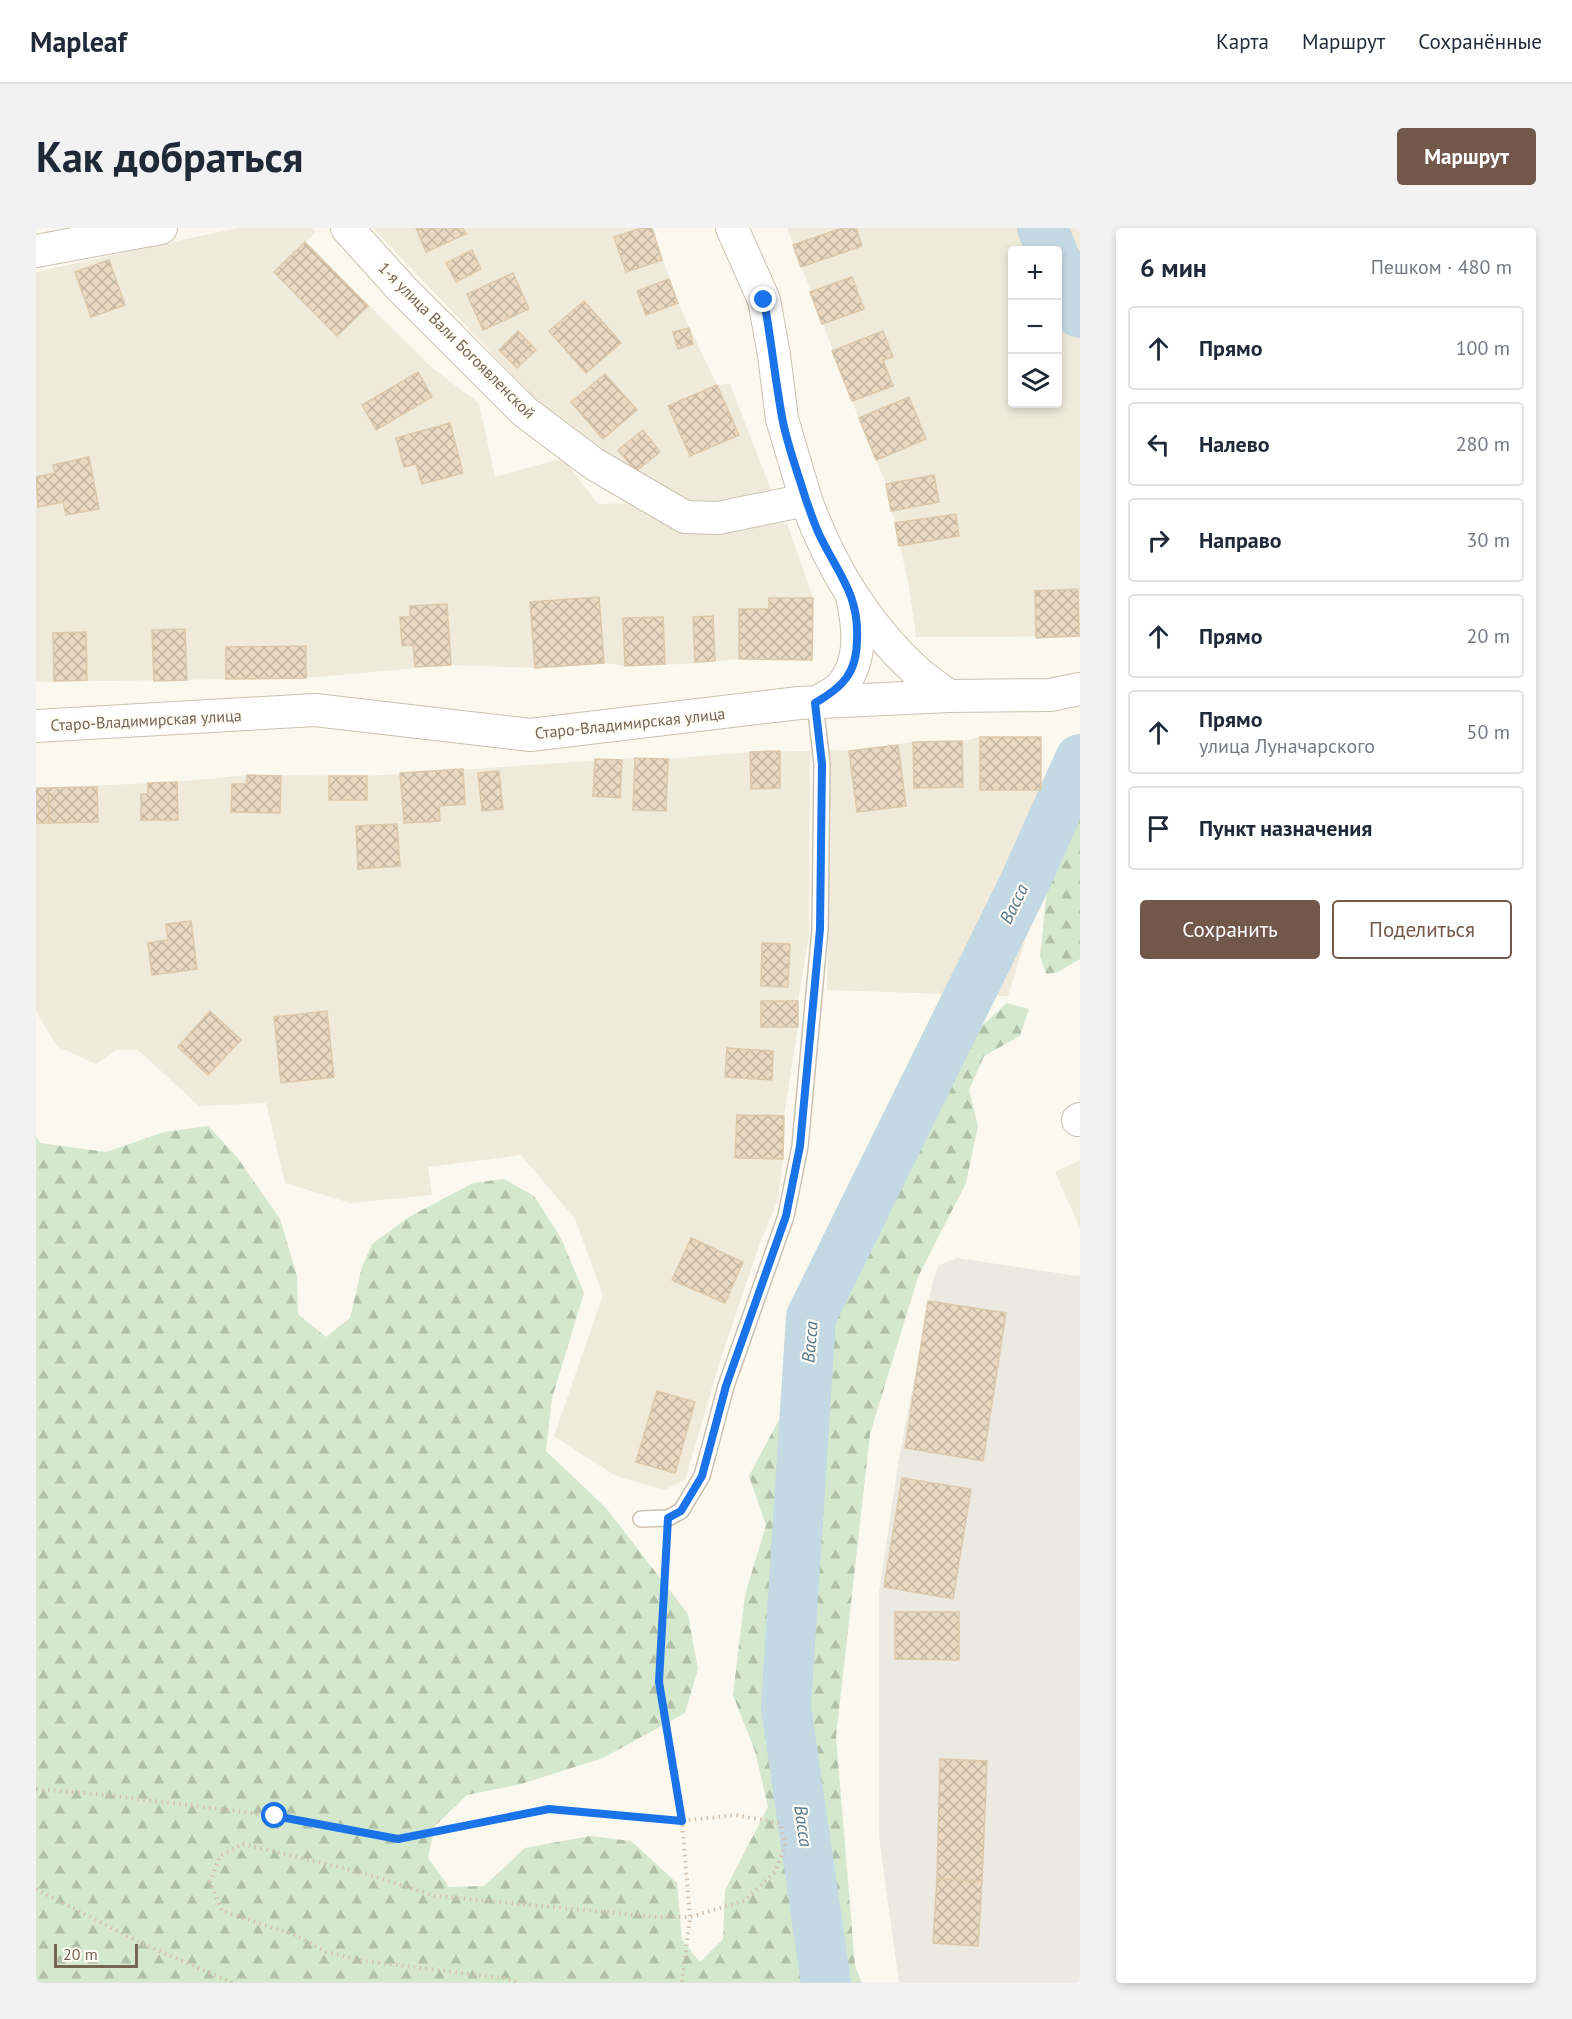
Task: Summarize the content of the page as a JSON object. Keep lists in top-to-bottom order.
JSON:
{
  "streets": {
    "street": ["1-я улица Вали Богоявленской", "Старо-Владимирская улица"]
  },
  "water": ["Васса"],
  "scale_bar": "20 m",
  "page": {
    "header": "Mapleaf",
    "nav": ["Карта", "Маршрут", "Сохранённые"],
    "buttons": [
      "Маршрут",
      ["Сохранить", "Поделиться"]
    ],
    "title": "Как добраться",
    "heading": ["6 мин", "Пешком · 480 m"],
    "map_buttons": ["+", "−"],
    "list": [
      ["Прямо", "100 m"],
      ["Налево", "280 m"],
      ["Направо", "30 m"],
      ["Прямо", "20 m"],
      ["Прямо", "улица Луначарского", "50 m"],
      "Пункт назначения"
    ],
    "scale": "20 m"
  }
}
